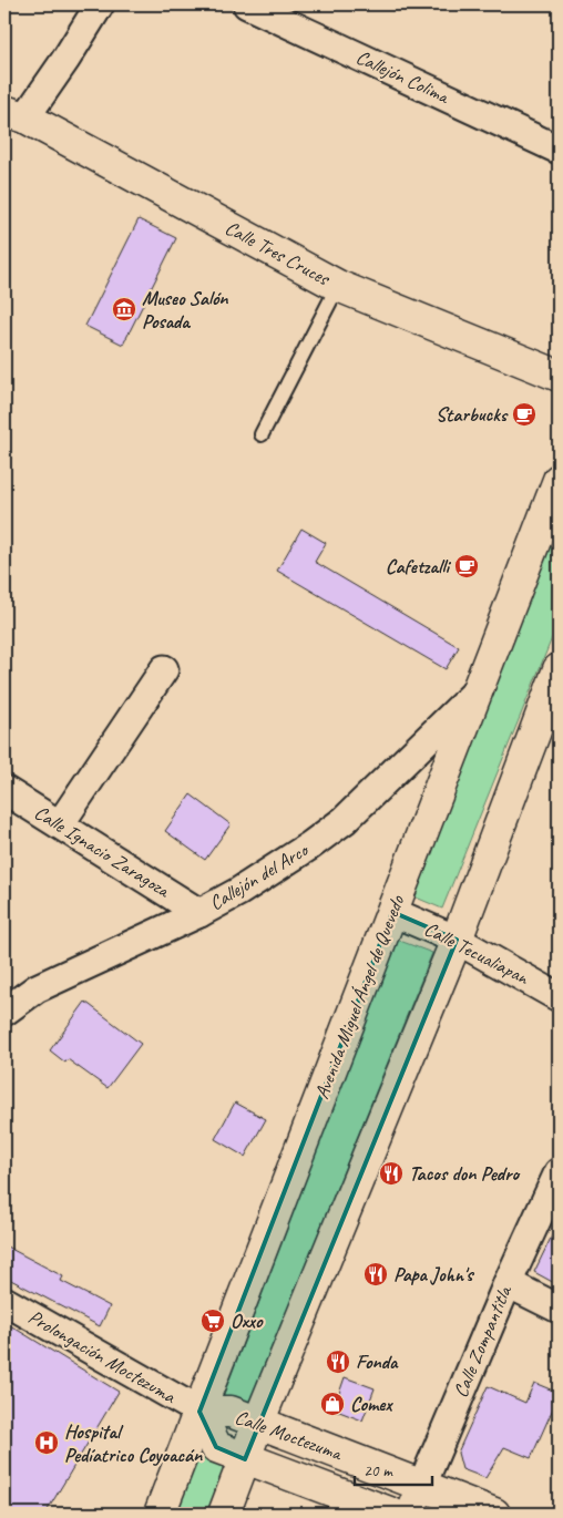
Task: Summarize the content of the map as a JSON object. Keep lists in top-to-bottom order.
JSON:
{
  "streets": {
    "main road": ["Calle Tres Cruces", "Avenida Miguel Ángel de Quevedo", "Calle Moctezuma"],
    "street": [
      "Callejón Colima",
      "Calle Ignacio Zaragoza",
      "Callejón del Arco",
      "Calle Tecualiapan",
      "Calle Zompantitla",
      "Prolongación Moctezuma"
    ]
  },
  "crossings": [
    ["Calle Ignacio Zaragoza", "Callejón del Arco"],
    ["Callejón del Arco", "Avenida Miguel Ángel de Quevedo"],
    ["Calle Tecualiapan", "Avenida Miguel Ángel de Quevedo"],
    ["Avenida Miguel Ángel de Quevedo", "Prolongación Moctezuma"],
    ["Avenida Miguel Ángel de Quevedo", "Calle Moctezuma"],
    ["Calle Zompantitla", "Calle Moctezuma"],
    ["Prolongación Moctezuma", "Calle Moctezuma"]
  ],
  "places": {
    "museum": ["Museo Salón Posada"],
    "cafe": ["Starbucks", "Cafetzalli"],
    "restaurant": ["Tacos don Pedro", "Papa John's", "Fonda"],
    "supermarket": ["Oxxo"],
    "shop": ["Comex"],
    "hospital": ["Hospital Pedíatrico Coyoacán"]
  },
  "scale_bar": "20 m"
}
